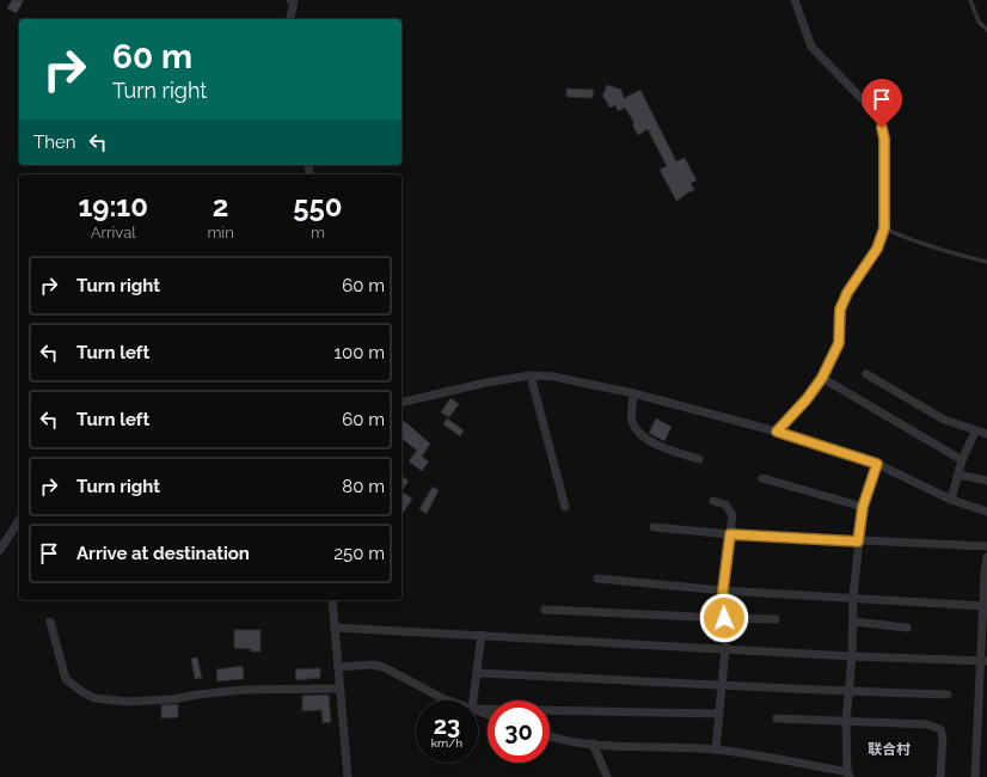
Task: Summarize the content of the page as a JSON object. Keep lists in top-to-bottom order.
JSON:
{
  "districts": ["联合村"],
  "page": {
    "turn": ["60 m", "Turn right"],
    "then": "Then",
    "eta": [
      "19:10",
      "Arrival",
      "2",
      "min",
      "550",
      "m"
    ],
    "list": [
      {
        "name": "Turn right",
        "value": "60 m"
      },
      {
        "name": "Turn left",
        "value": "100 m"
      },
      {
        "name": "Turn left",
        "value": "60 m"
      },
      {
        "name": "Turn right",
        "value": "80 m"
      },
      {
        "name": "Arrive at destination",
        "value": "250 m"
      }
    ],
    "speed": "23 km/h",
    "limit": "30"
  }
}
